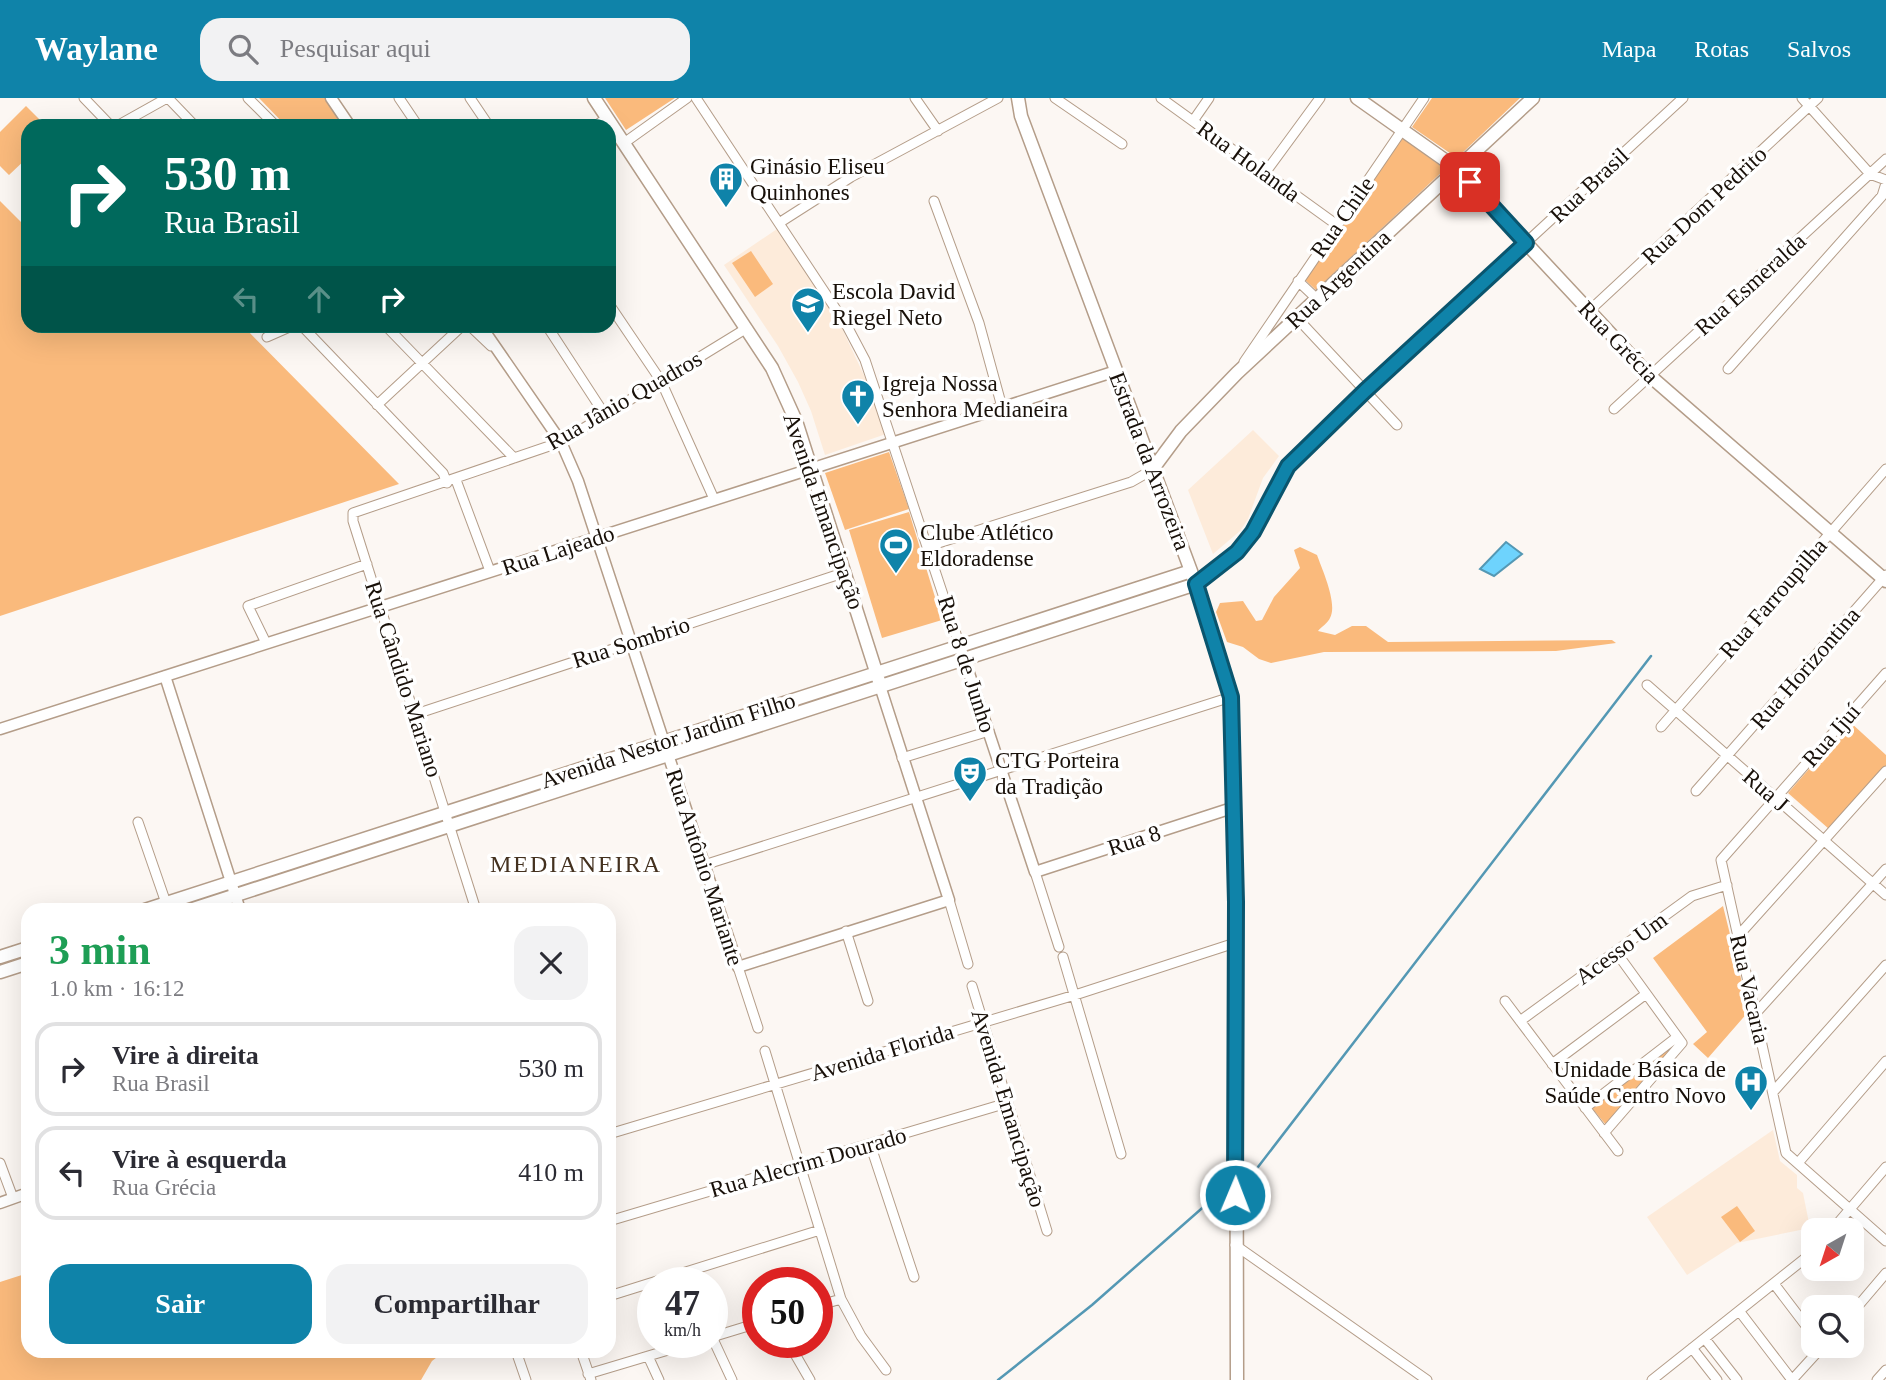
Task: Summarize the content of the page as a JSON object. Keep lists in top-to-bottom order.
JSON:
{
  "streets": {
    "main road": [
      "Rua Argentina",
      "Rua Grécia",
      "Estrada da Arrozeira",
      "Avenida Emancipação",
      "Avenida Nestor Jardim Filho"
    ],
    "street": [
      "Rua Holanda",
      "Rua Brasil",
      "Rua Dom Pedrito",
      "Rua Chile",
      "Rua Esmeralda",
      "Rua Jânio Quadros",
      "Rua Lajeado",
      "Rua Farroupilha",
      "Rua Sombrio",
      "Rua 8 de Junho",
      "Rua Horizontina",
      "Rua Cândido Mariano",
      "Rua Ijuí",
      "Rua J",
      "Rua 8",
      "Rua Antônio Mariante",
      "Acesso Um",
      "Rua Vacaria",
      "Avenida Florida",
      "Rua Alecrim Dourado"
    ]
  },
  "crossings": [
    ["Rua Holanda", "Rua Chile"],
    ["Rua Brasil", "Rua Grécia"],
    ["Rua Brasil", "Estrada da Arrozeira"],
    ["Rua Brasil", "Avenida Nestor Jardim Filho"],
    ["Rua Dom Pedrito", "Rua Grécia"],
    ["Rua Chile", "Rua Argentina"],
    ["Rua Chile", "Rua Grécia"],
    ["Rua Argentina", "Rua Grécia"],
    ["Rua Argentina", "Estrada da Arrozeira"],
    ["Rua Esmeralda", "Rua Grécia"],
    ["Rua Grécia", "Rua Farroupilha"],
    ["Rua Grécia", "Rua Horizontina"],
    ["Rua Jânio Quadros", "Avenida Emancipação"],
    ["Rua Jânio Quadros", "Rua Cândido Mariano"],
    ["Rua Jânio Quadros", "Rua Antônio Mariante"],
    ["Estrada da Arrozeira", "Rua Lajeado"],
    ["Estrada da Arrozeira", "Avenida Nestor Jardim Filho"],
    ["Estrada da Arrozeira", "Rua 8"],
    ["Estrada da Arrozeira", "Avenida Florida"],
    ["Avenida Emancipação", "Rua Lajeado"],
    ["Avenida Emancipação", "Rua Sombrio"],
    ["Avenida Emancipação", "Avenida Nestor Jardim Filho"],
    ["Avenida Emancipação", "Avenida Florida"],
    ["Avenida Emancipação", "Rua Alecrim Dourado"],
    ["Rua Lajeado", "Rua 8 de Junho"],
    ["Rua Lajeado", "Rua Cândido Mariano"],
    ["Rua Lajeado", "Rua Antônio Mariante"],
    ["Rua Farroupilha", "Rua J"],
    ["Rua Sombrio", "Rua Cândido Mariano"],
    ["Rua Sombrio", "Rua Antônio Mariante"],
    ["Rua 8 de Junho", "Avenida Nestor Jardim Filho"],
    ["Rua 8 de Junho", "Rua 8"],
    ["Rua Horizontina", "Rua J"],
    ["Rua Cândido Mariano", "Avenida Nestor Jardim Filho"],
    ["Rua Ijuí", "Rua J"],
    ["Rua Ijuí", "Rua Vacaria"],
    ["Avenida Nestor Jardim Filho", "Rua Antônio Mariante"],
    ["Acesso Um", "Rua Vacaria"]
  ],
  "districts": ["MEDIANEIRA"],
  "places": {
    "building": ["Ginásio Eliseu Quinhones"],
    "school or university": ["Escola David Riegel Neto"],
    "church": ["Igreja Nossa Senhora Medianeira"],
    "sports": ["Clube Atlético Eldoradense"],
    "theatre": ["CTG Porteira da Tradição"],
    "hospital": ["Unidade Básica de Saúde Centro Novo"]
  },
  "north": "bottom left",
  "page": {
    "header": "Waylane",
    "search": "Pesquisar aqui",
    "nav": ["Mapa", "Rotas", "Salvos"],
    "turn": ["530 m", "Rua Brasil"],
    "heading": ["3 min", "1.0 km · 16:12"],
    "list": [
      {
        "name": "Vire à direita",
        "note": "Rua Brasil",
        "value": "530 m"
      },
      {
        "name": "Vire à esquerda",
        "note": "Rua Grécia",
        "value": "410 m"
      }
    ],
    "buttons": ["Sair", "Compartilhar"],
    "speed": "47 km/h",
    "limit": "50"
  }
}
